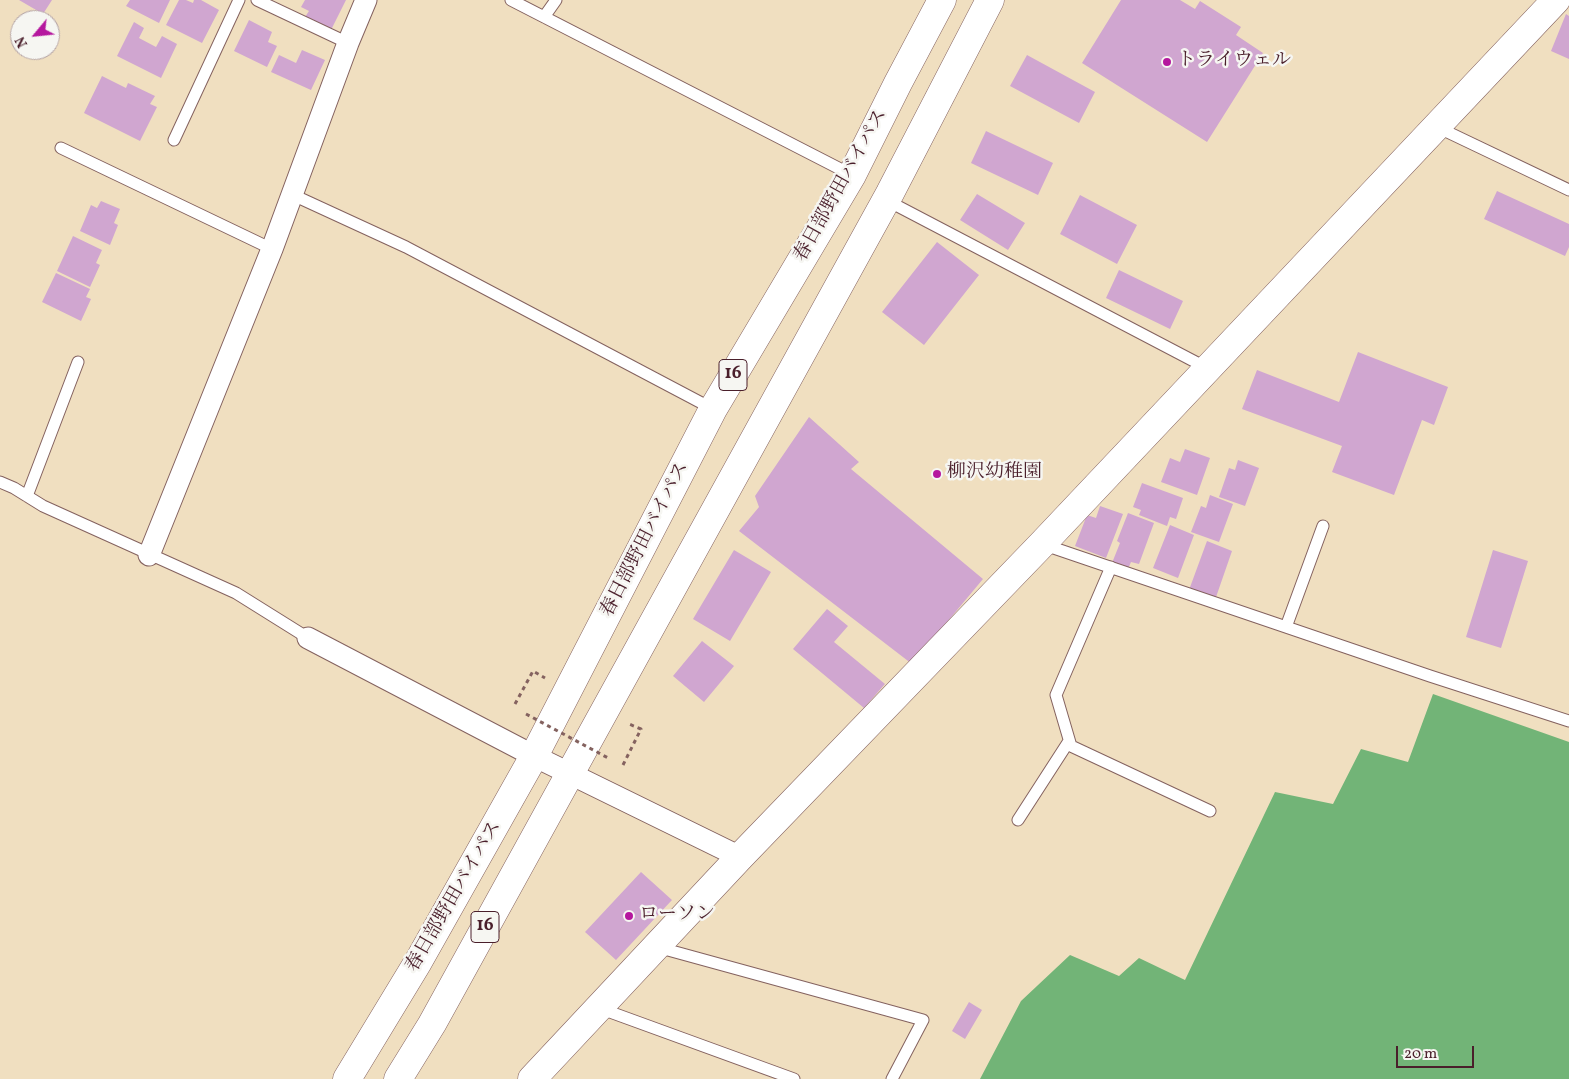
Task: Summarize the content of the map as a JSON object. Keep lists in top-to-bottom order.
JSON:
{
  "streets": {
    "main road": ["春日部野田バイパス", "16"]
  },
  "crossings": [
    ["春日部野田バイパス", "16"]
  ],
  "places": ["トライウェル", "柳沢幼稚園", "ローソン"],
  "scale_bar": "20 m",
  "north": "bottom left"
}
